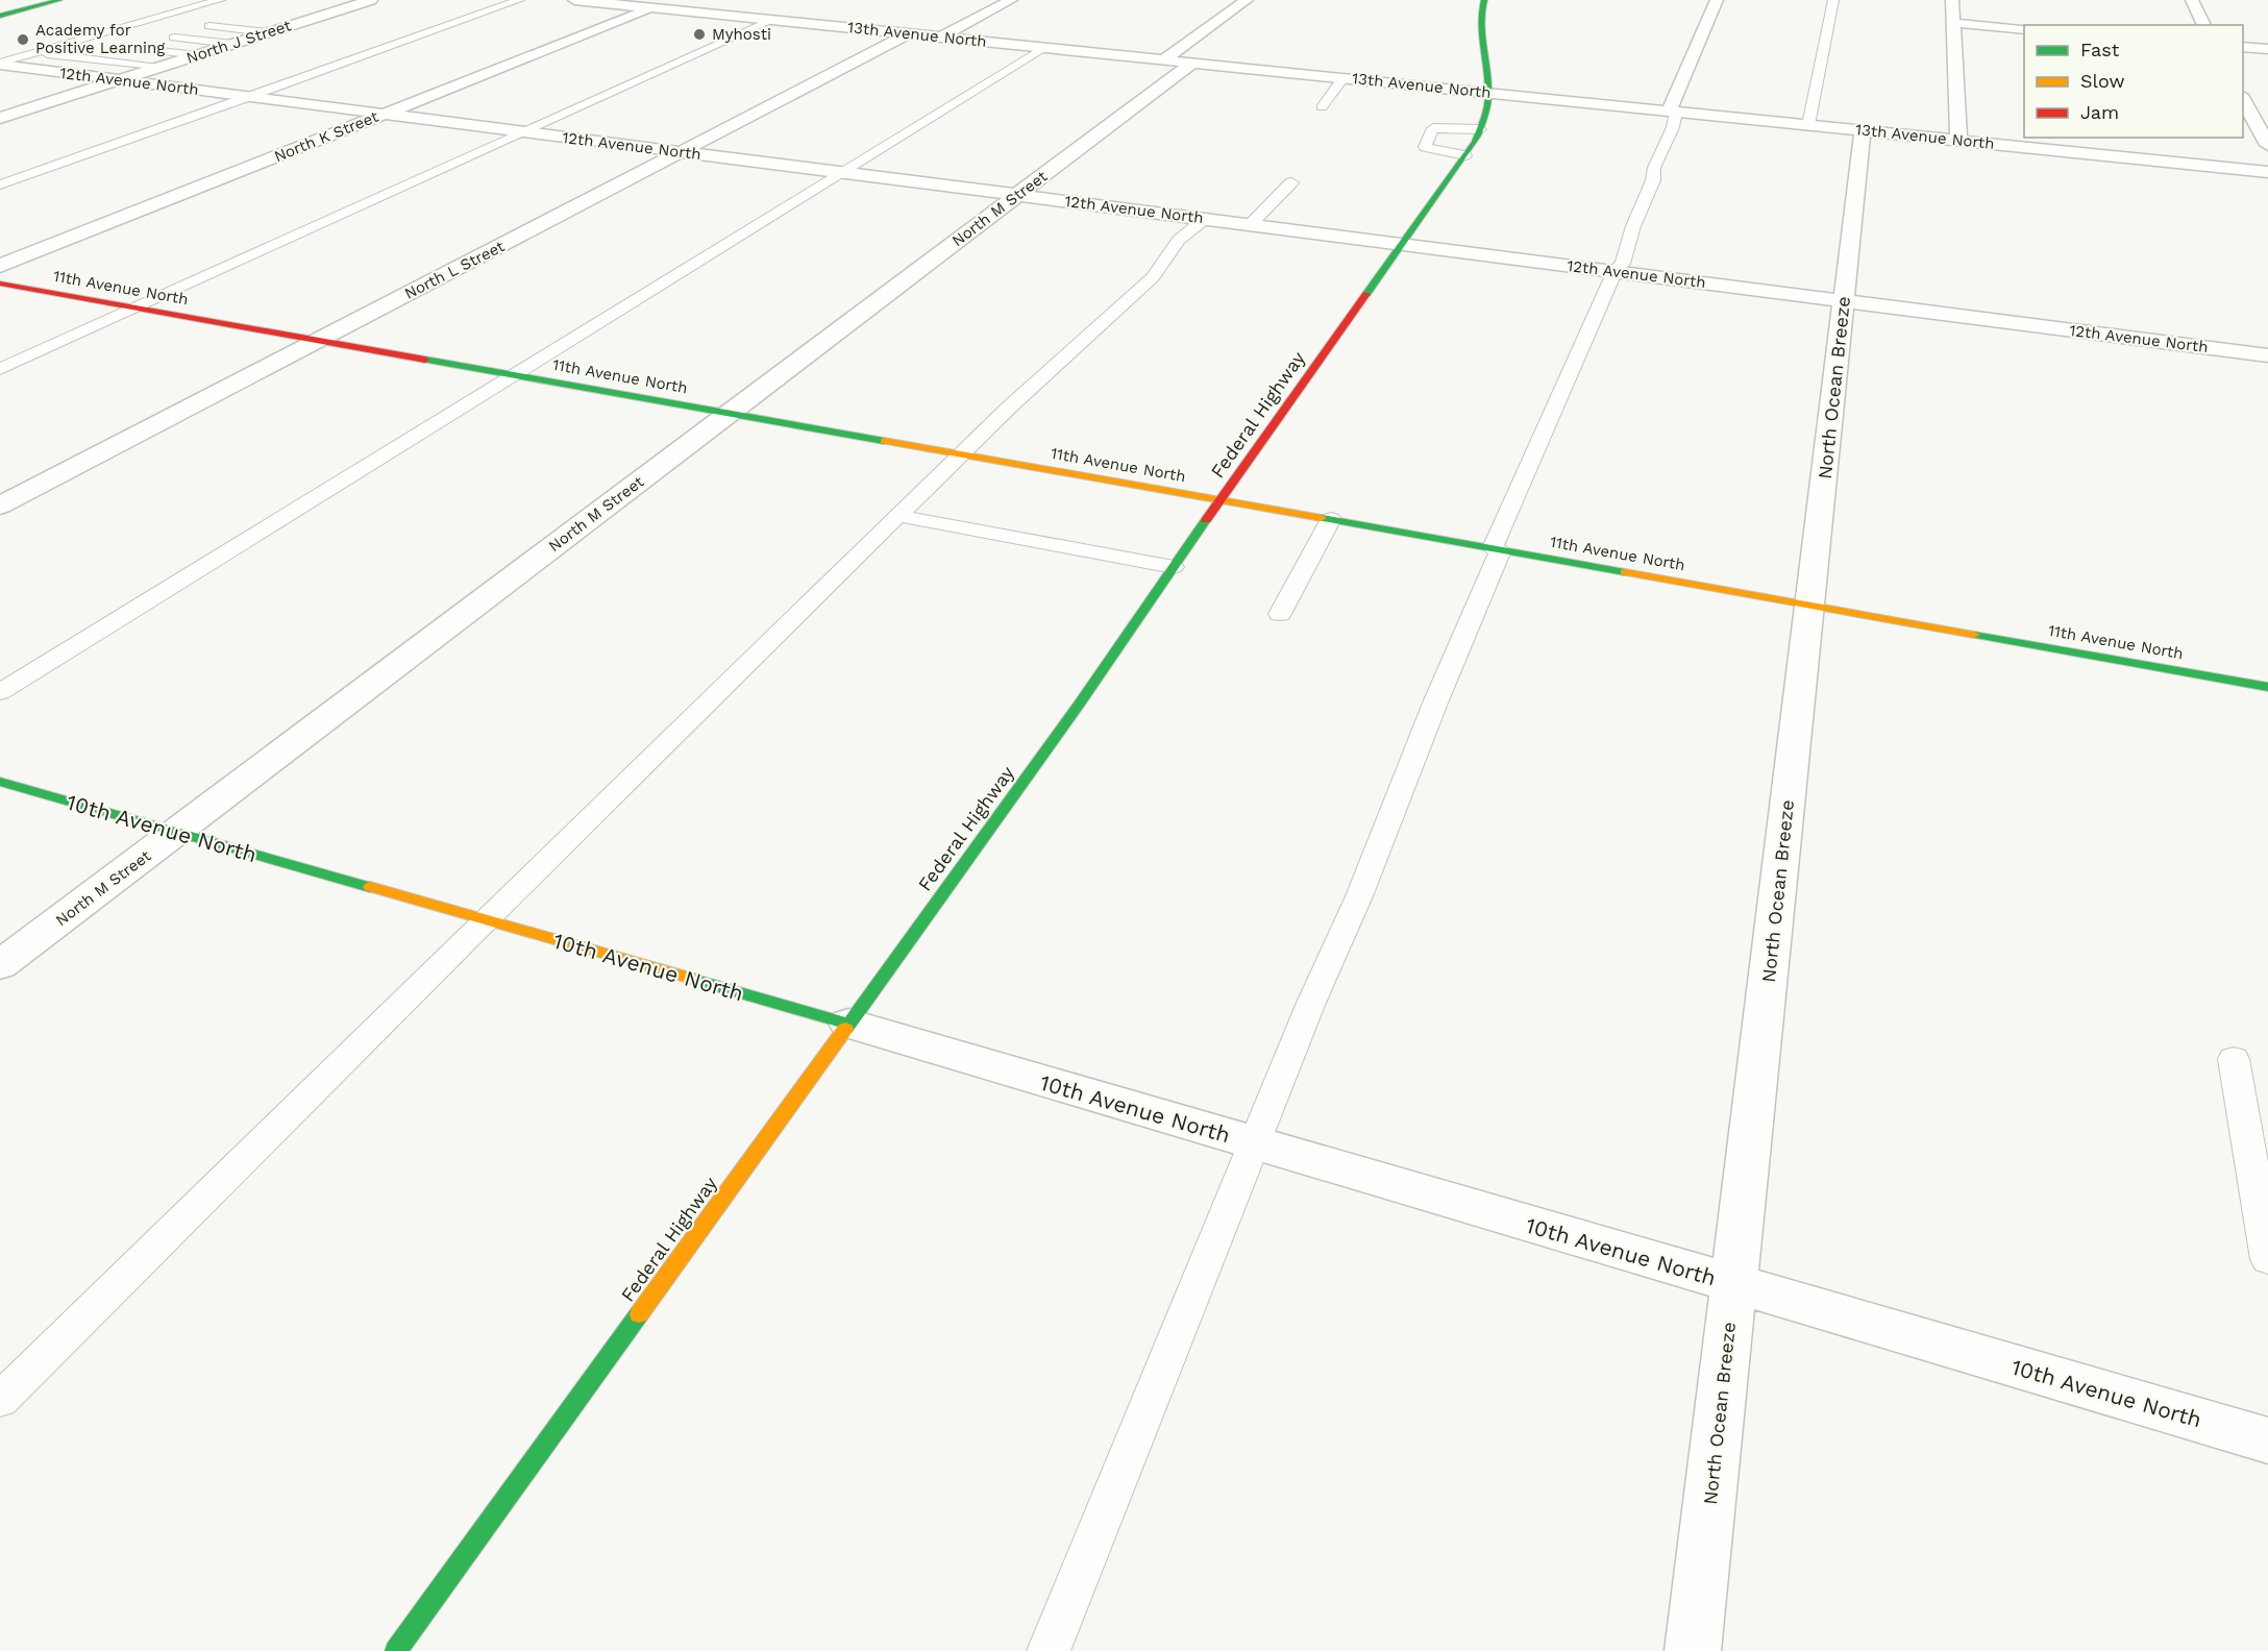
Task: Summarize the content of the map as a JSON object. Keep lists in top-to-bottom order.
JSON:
{
  "streets": {
    "main road": ["11th Avenue North", "Federal Highway", "10th Avenue North"],
    "street": [
      "13th Avenue North",
      "North J Street",
      "12th Avenue North",
      "North K Street",
      "North M Street",
      "North L Street",
      "North Ocean Breeze"
    ]
  },
  "crossings": [
    ["13th Avenue North", "North K Street"],
    ["13th Avenue North", "North M Street"],
    ["13th Avenue North", "North L Street"],
    ["13th Avenue North", "North Ocean Breeze"],
    ["13th Avenue North", "Federal Highway"],
    ["North J Street", "12th Avenue North"],
    ["12th Avenue North", "North K Street"],
    ["12th Avenue North", "North M Street"],
    ["12th Avenue North", "North L Street"],
    ["12th Avenue North", "North Ocean Breeze"],
    ["12th Avenue North", "Federal Highway"],
    ["North M Street", "11th Avenue North"],
    ["North M Street", "10th Avenue North"],
    ["North L Street", "11th Avenue North"],
    ["11th Avenue North", "North Ocean Breeze"],
    ["11th Avenue North", "Federal Highway"],
    ["North Ocean Breeze", "10th Avenue North"],
    ["Federal Highway", "10th Avenue North"]
  ],
  "places": ["Myhosti", "Academy for Positive Learning"],
  "legend": ["Fast", "Slow", "Jam"]
}
